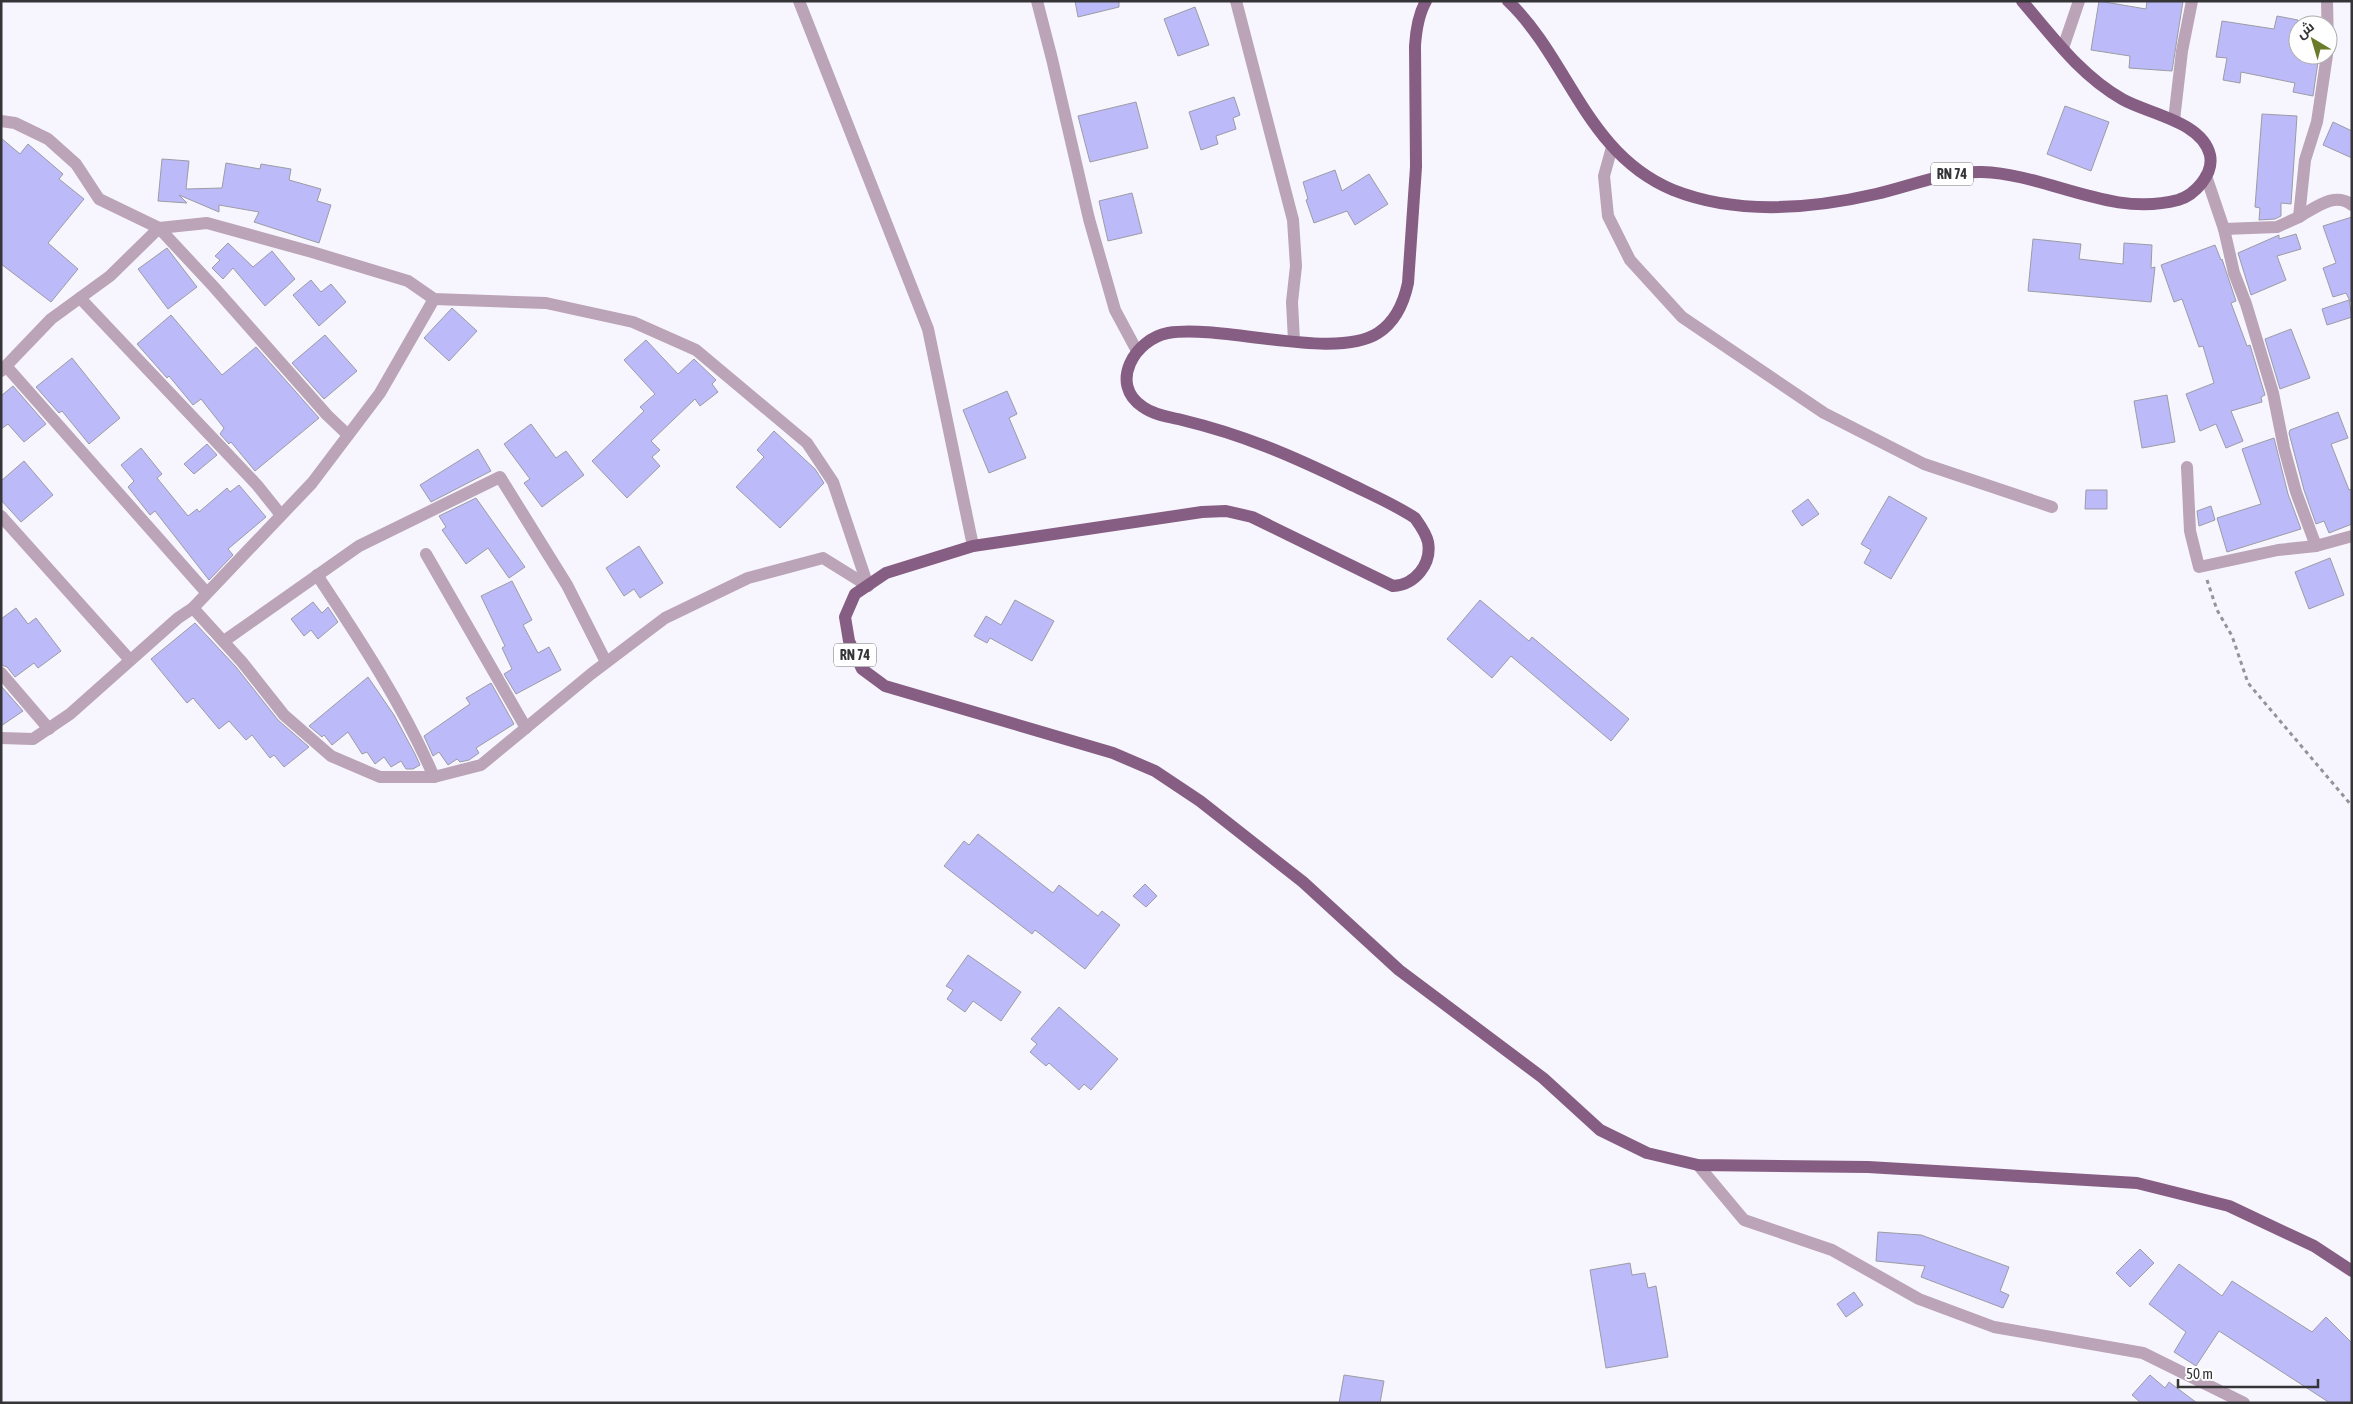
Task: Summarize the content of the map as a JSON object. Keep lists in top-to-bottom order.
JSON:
{
  "streets": {
    "main road": ["RN 74"]
  },
  "scale_bar": "50 m",
  "north": "top left"
}
